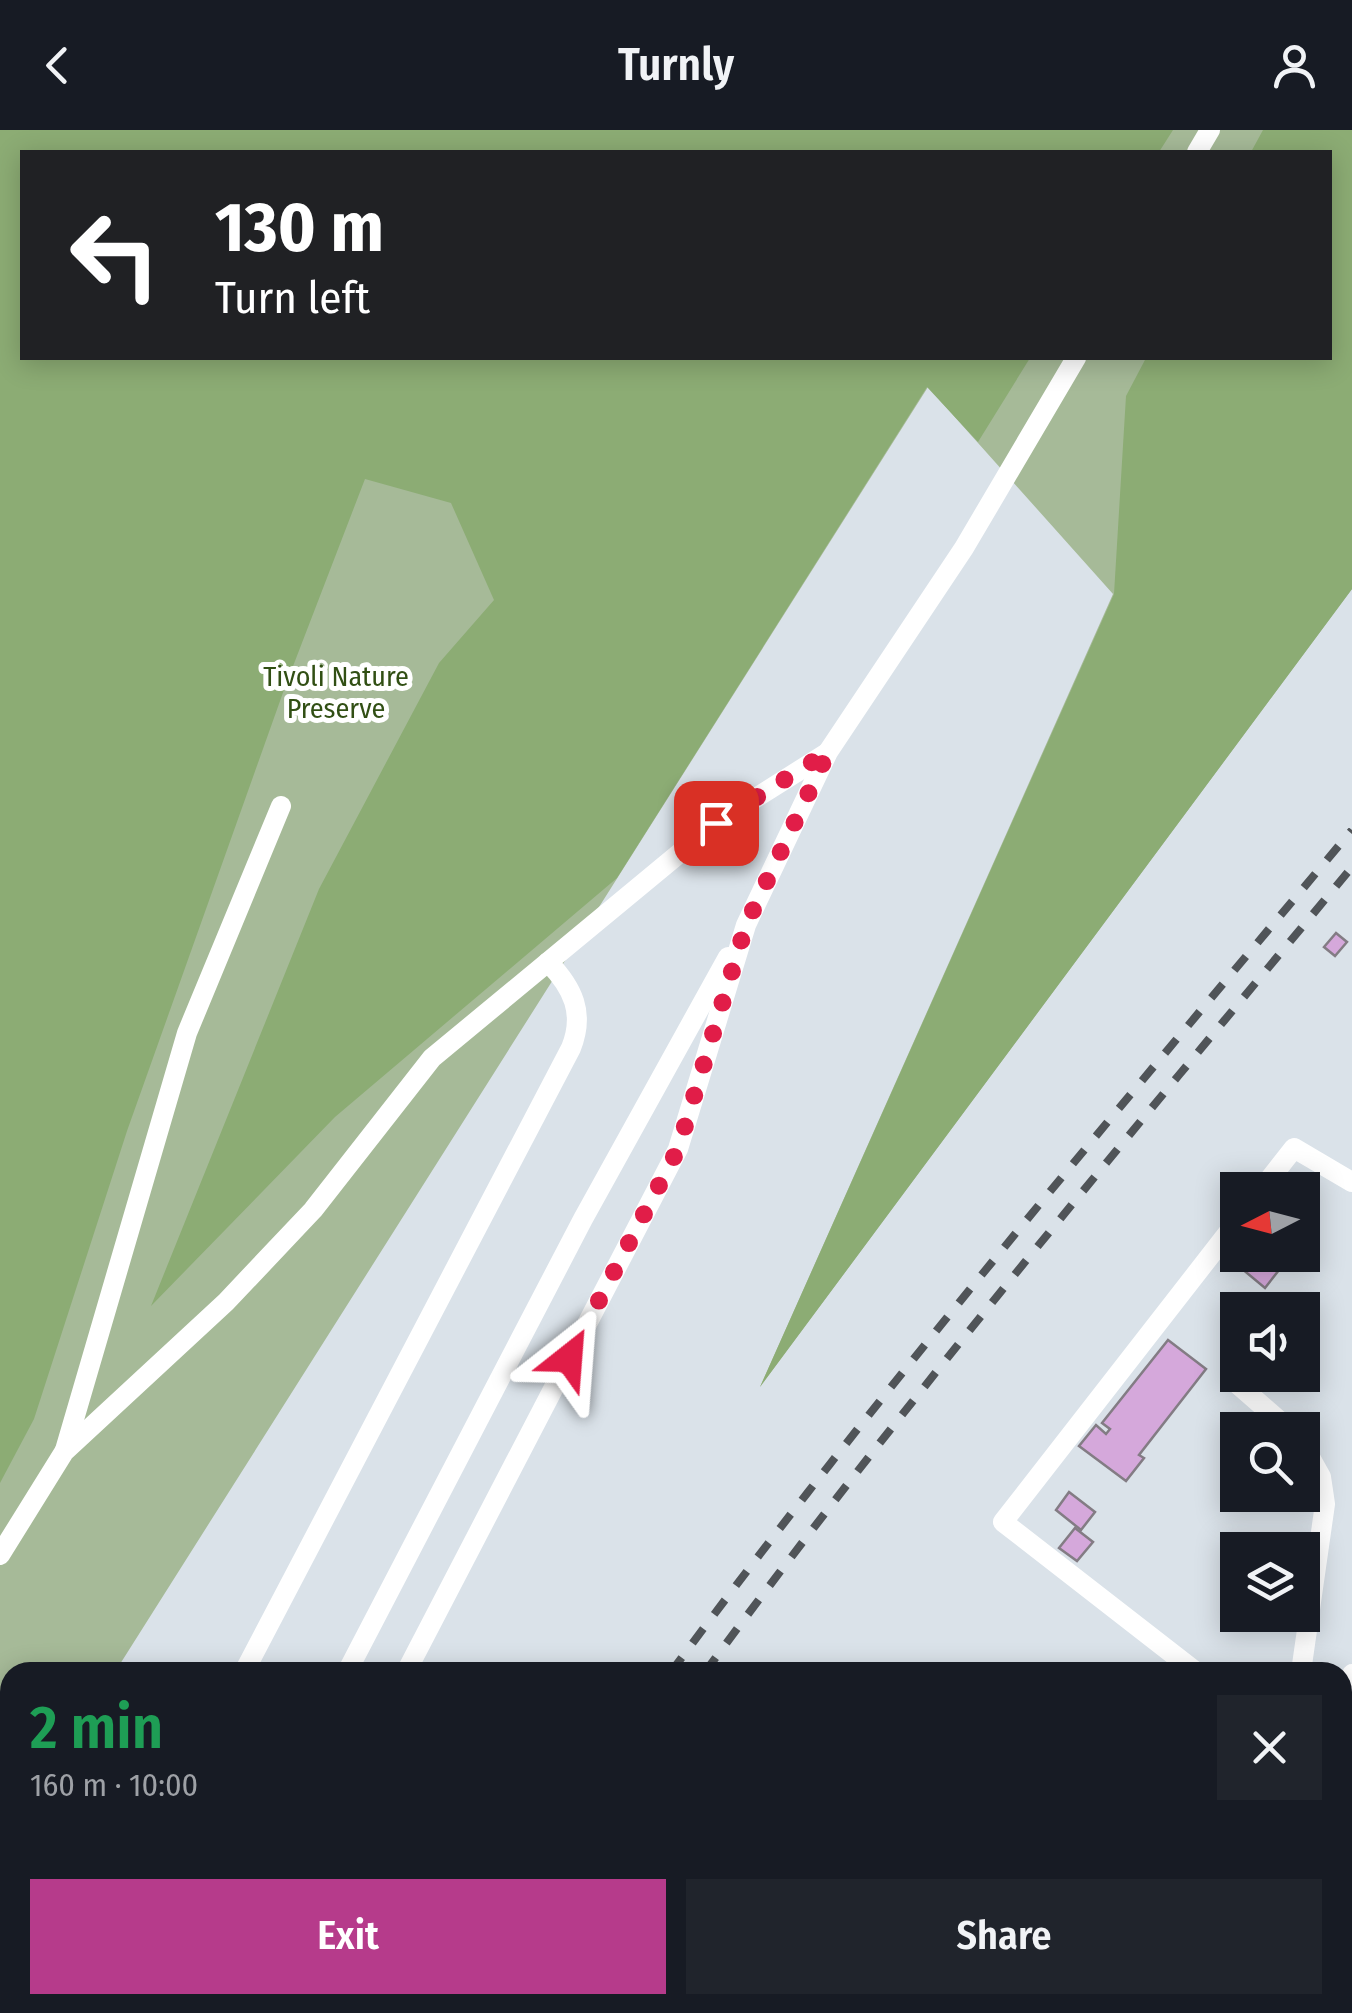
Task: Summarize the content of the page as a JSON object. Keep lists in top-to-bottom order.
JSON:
{
  "parks": ["Tivoli Nature Preserve"],
  "north": "left",
  "page": {
    "header": "Turnly",
    "turn": ["130 m", "Turn left"],
    "heading": ["2 min", "160 m · 10:00"],
    "buttons": ["Exit", "Share"]
  }
}
